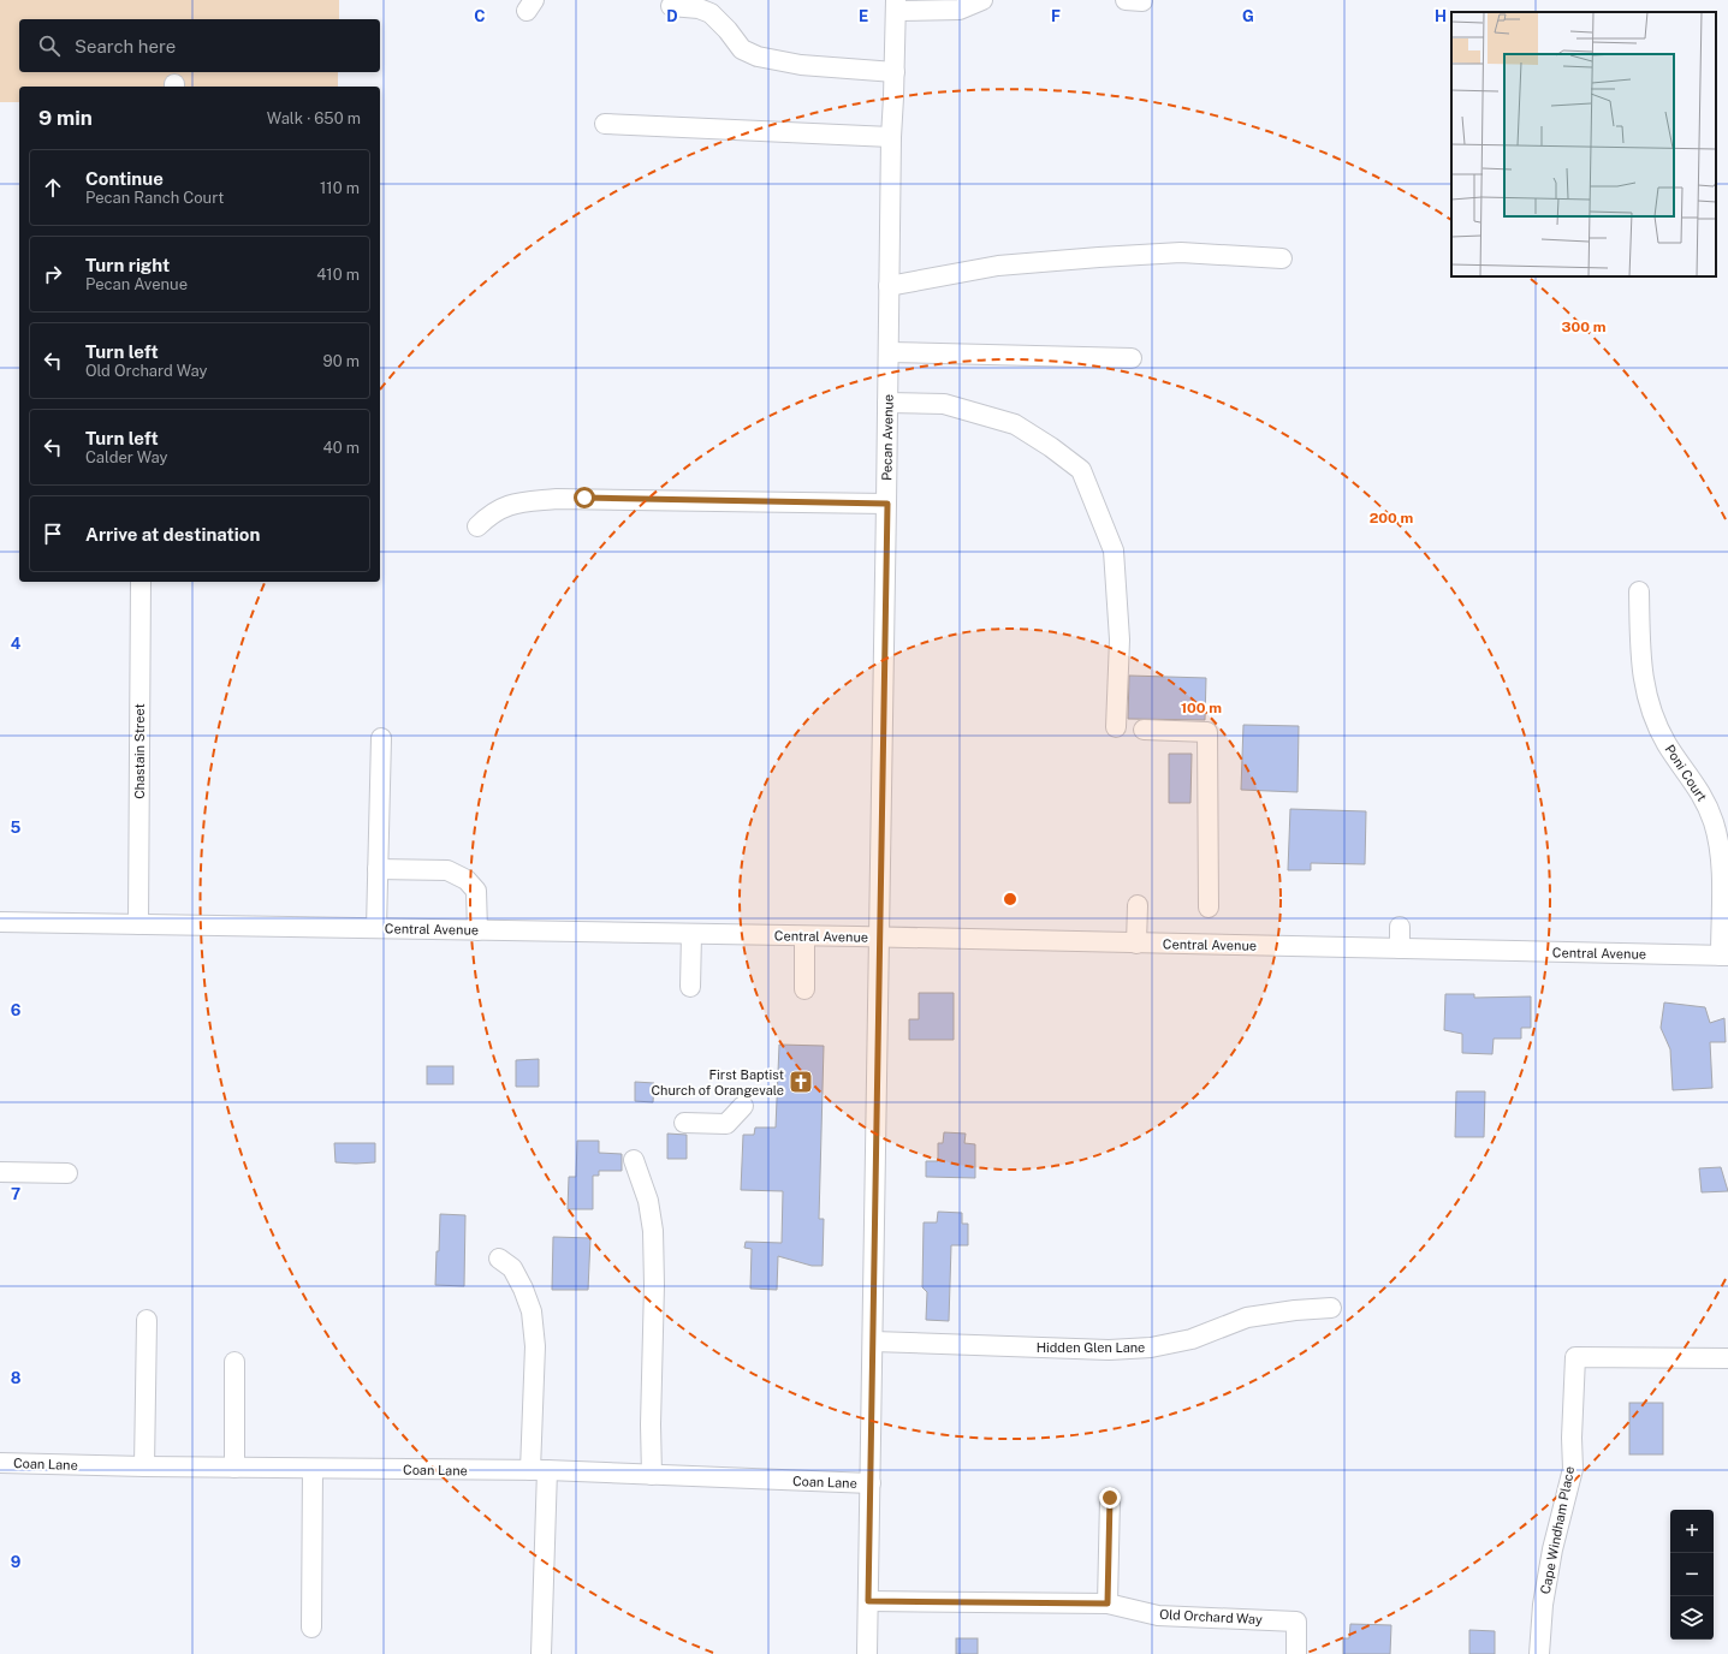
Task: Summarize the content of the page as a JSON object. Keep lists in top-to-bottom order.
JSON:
{
  "streets": {
    "street": [
      "Pecan Avenue",
      "Chastain Street",
      "Poni Court",
      "Central Avenue",
      "Hidden Glen Lane",
      "Coan Lane",
      "Cape Windham Place",
      "Old Orchard Way"
    ]
  },
  "crossings": [
    ["Pecan Avenue", "Central Avenue"],
    ["Pecan Avenue", "Hidden Glen Lane"],
    ["Pecan Avenue", "Coan Lane"],
    ["Pecan Avenue", "Old Orchard Way"],
    ["Chastain Street", "Central Avenue"],
    ["Poni Court", "Central Avenue"]
  ],
  "places": {
    "church": ["First Baptist Church of Orangevale"]
  },
  "page": {
    "search": "Search here",
    "heading": ["9 min", "Walk · 650 m"],
    "list": [
      ["Continue", "Pecan Ranch Court", "110 m"],
      ["Turn right", "Pecan Avenue", "410 m"],
      ["Turn left", "Old Orchard Way", "90 m"],
      ["Turn left", "Calder Way", "40 m"],
      "Arrive at destination"
    ],
    "map_buttons": ["+", "−"]
  },
  "grid": {
    "columns": [
      "C",
      "D",
      "E",
      "F",
      "G",
      "H"
    ],
    "rows": [
      "4",
      "5",
      "6",
      "7",
      "8",
      "9"
    ]
  },
  "rings": ["300 m", "200 m", "100 m"]
}
